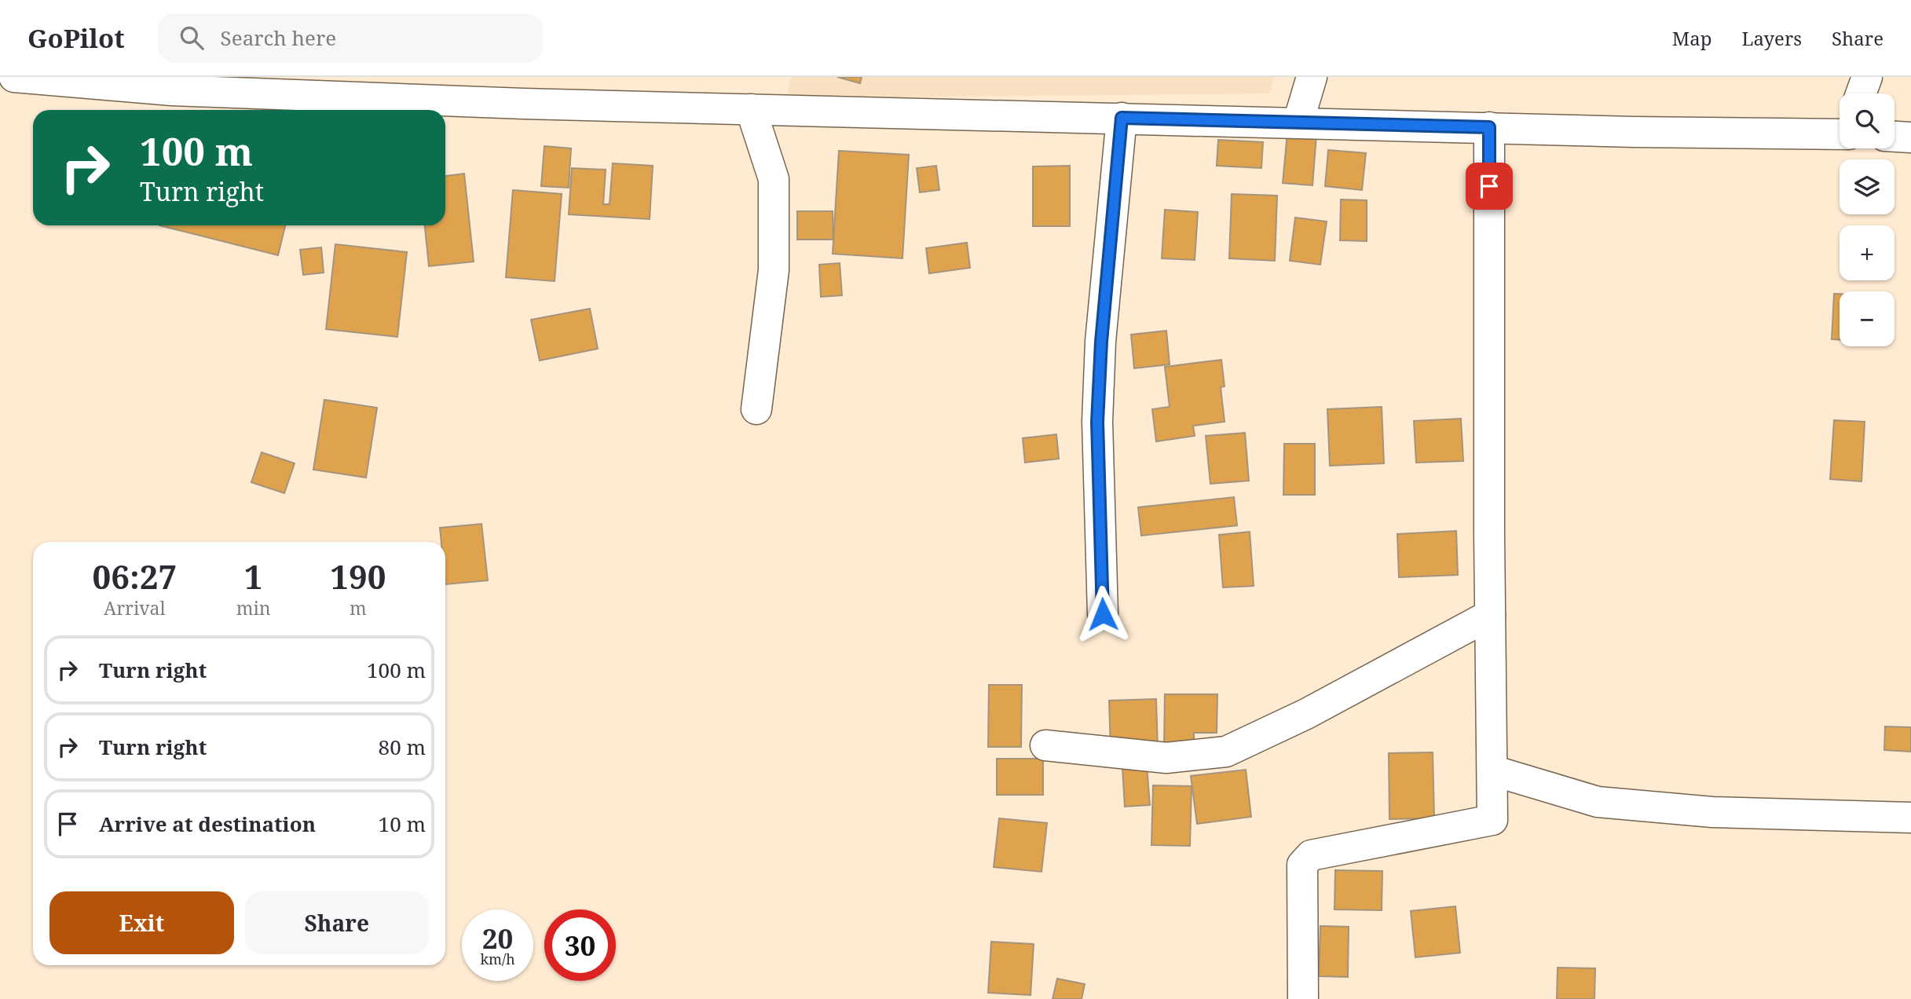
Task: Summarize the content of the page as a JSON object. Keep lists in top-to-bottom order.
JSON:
{
  "page": {
    "header": "GoPilot",
    "search": "Search here",
    "nav": ["Map", "Layers", "Share"],
    "map_buttons": ["+", "−"],
    "turn": ["100 m", "Turn right"],
    "eta": [
      "06:27",
      "Arrival",
      "1",
      "min",
      "190",
      "m"
    ],
    "list": [
      {
        "name": "Turn right",
        "value": "100 m"
      },
      {
        "name": "Turn right",
        "value": "80 m"
      },
      {
        "name": "Arrive at destination",
        "value": "10 m"
      }
    ],
    "buttons": ["Exit", "Share"],
    "speed": "20 km/h",
    "limit": "30"
  }
}
